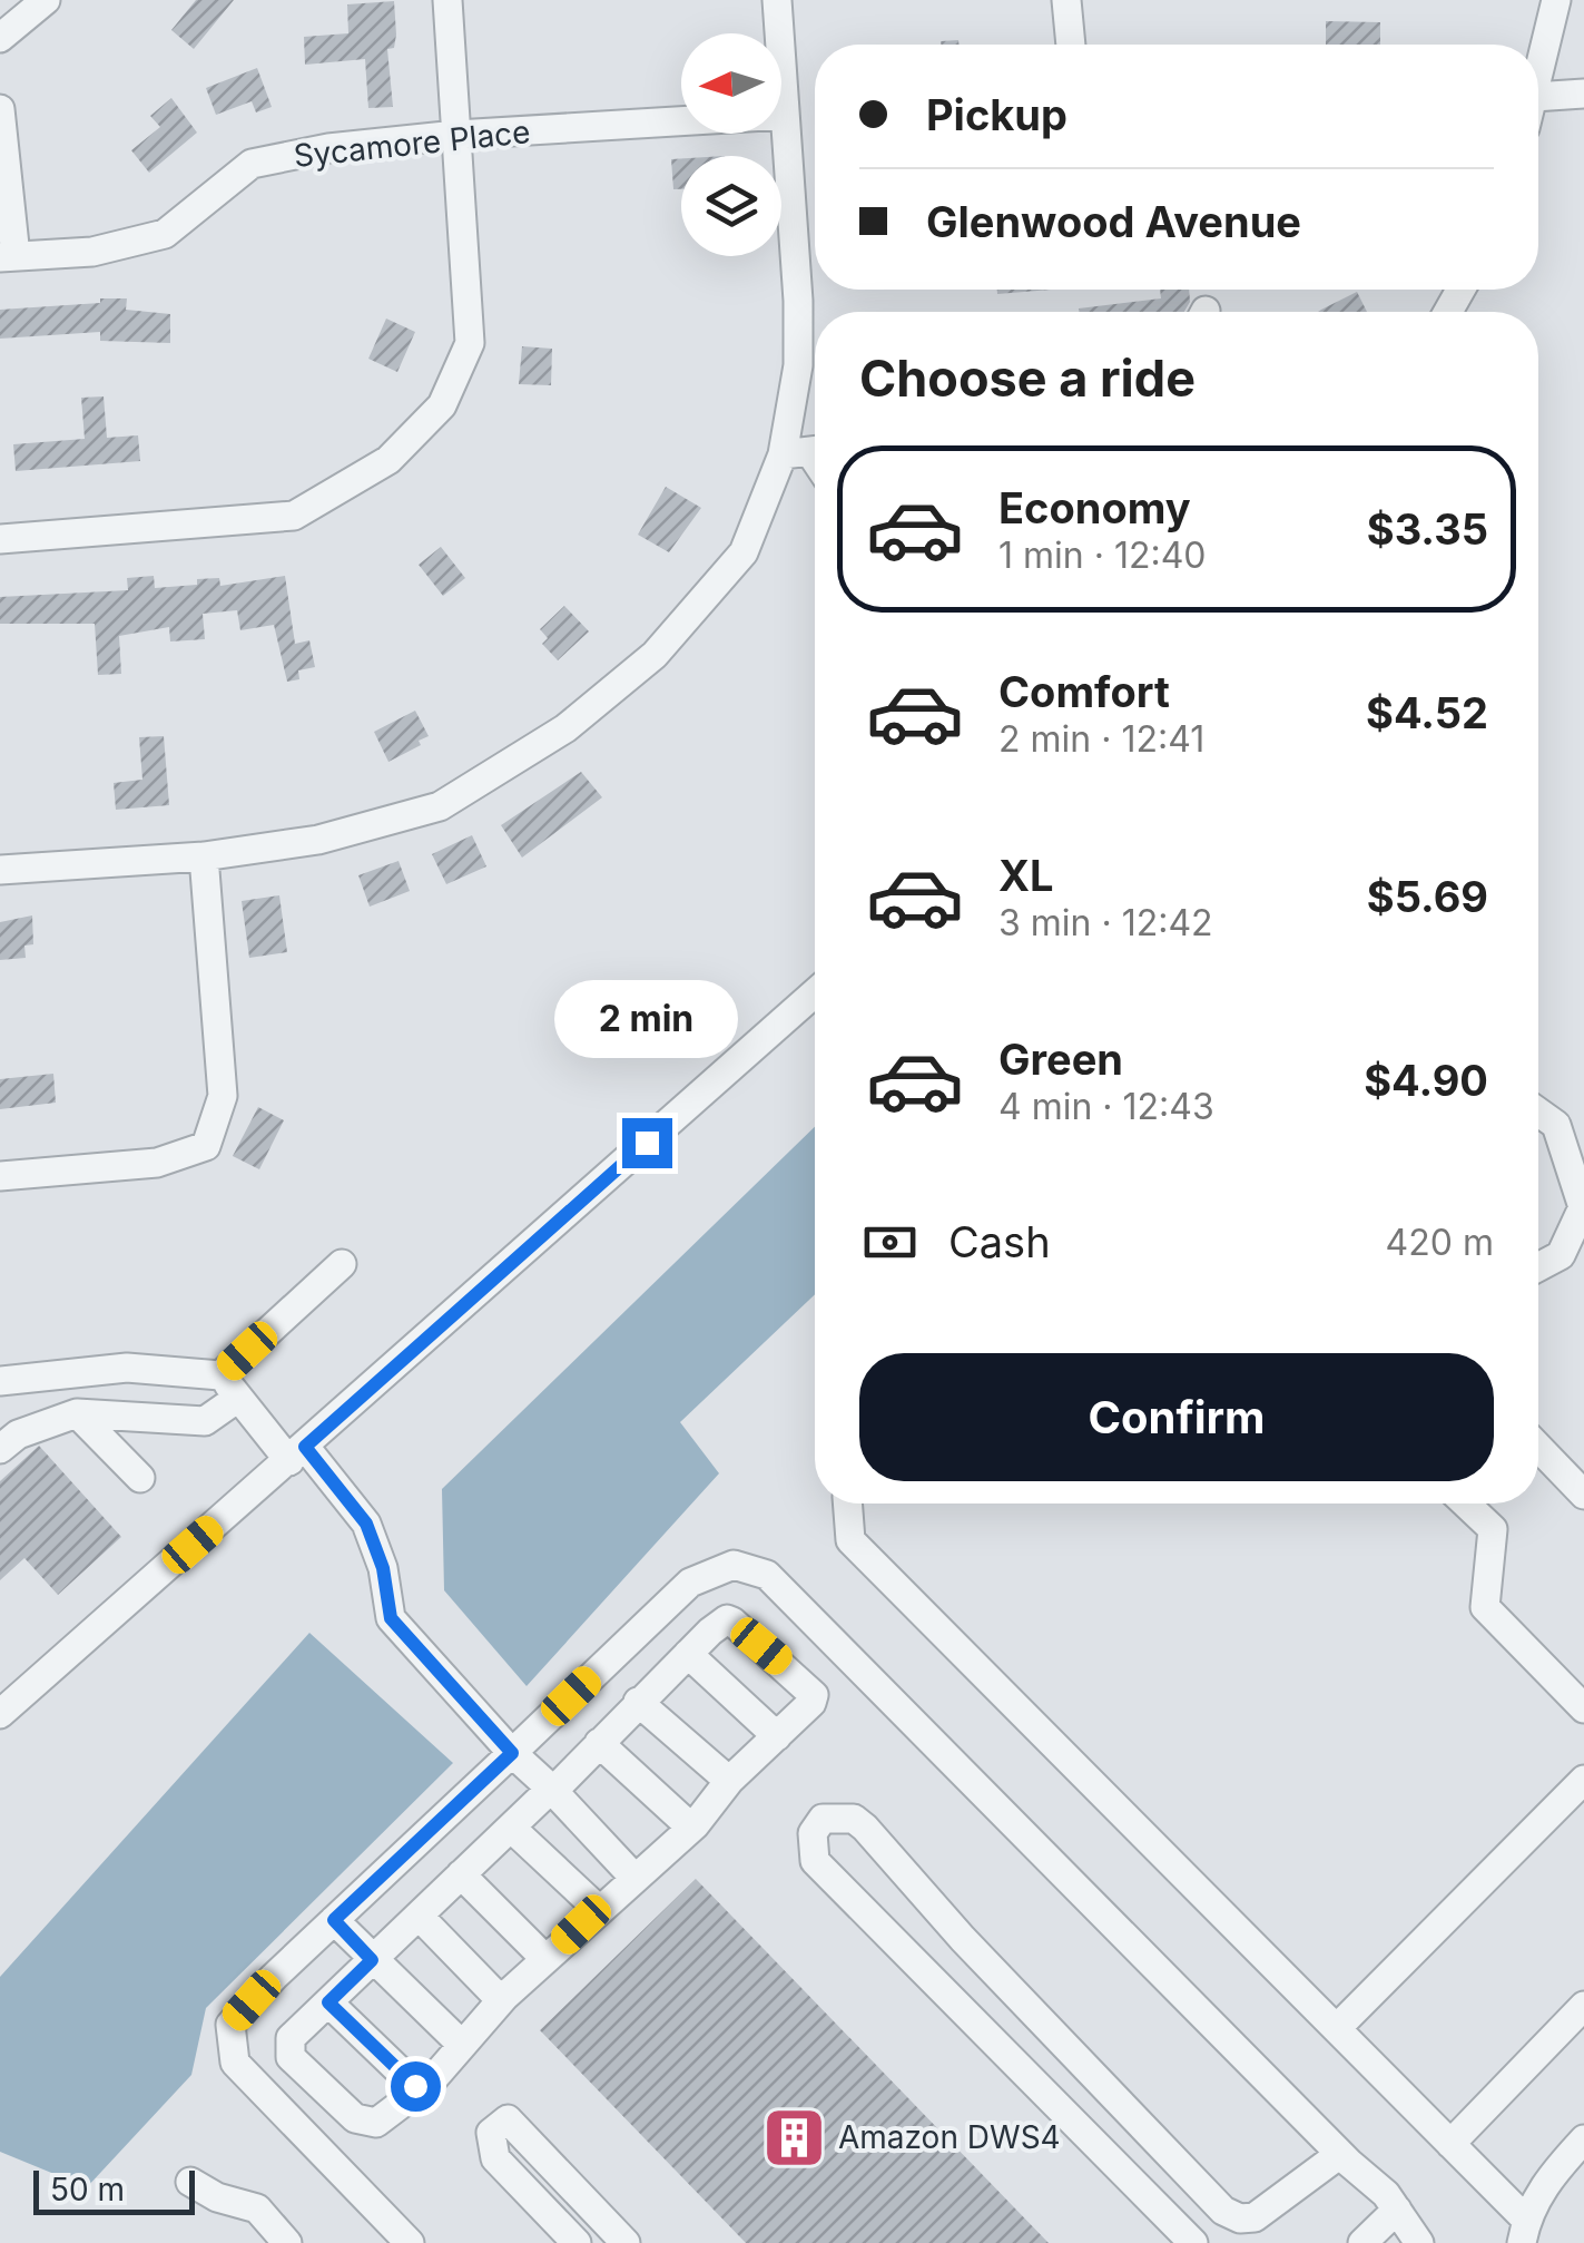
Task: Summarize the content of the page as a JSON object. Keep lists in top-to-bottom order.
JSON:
{
  "streets": {
    "street": ["Sycamore Place"]
  },
  "places": {
    "building": ["Amazon DWS4"]
  },
  "scale_bar": "50 m",
  "north": "left",
  "page": {
    "banner": ["Pickup", "Glenwood Avenue"],
    "heading": "Choose a ride",
    "list": [
      {
        "name": "Economy",
        "note": "1 min · 12:40",
        "value": "$3.35"
      },
      {
        "name": "Comfort",
        "note": "2 min · 12:41",
        "value": "$4.52"
      },
      {
        "name": "XL",
        "note": "3 min · 12:42",
        "value": "$5.69"
      },
      {
        "name": "Green",
        "note": "4 min · 12:43",
        "value": "$4.90"
      }
    ],
    "bubble": "2 min",
    "pay": ["Cash", "420 m"],
    "buttons": "Confirm",
    "scale": "50 m"
  }
}
